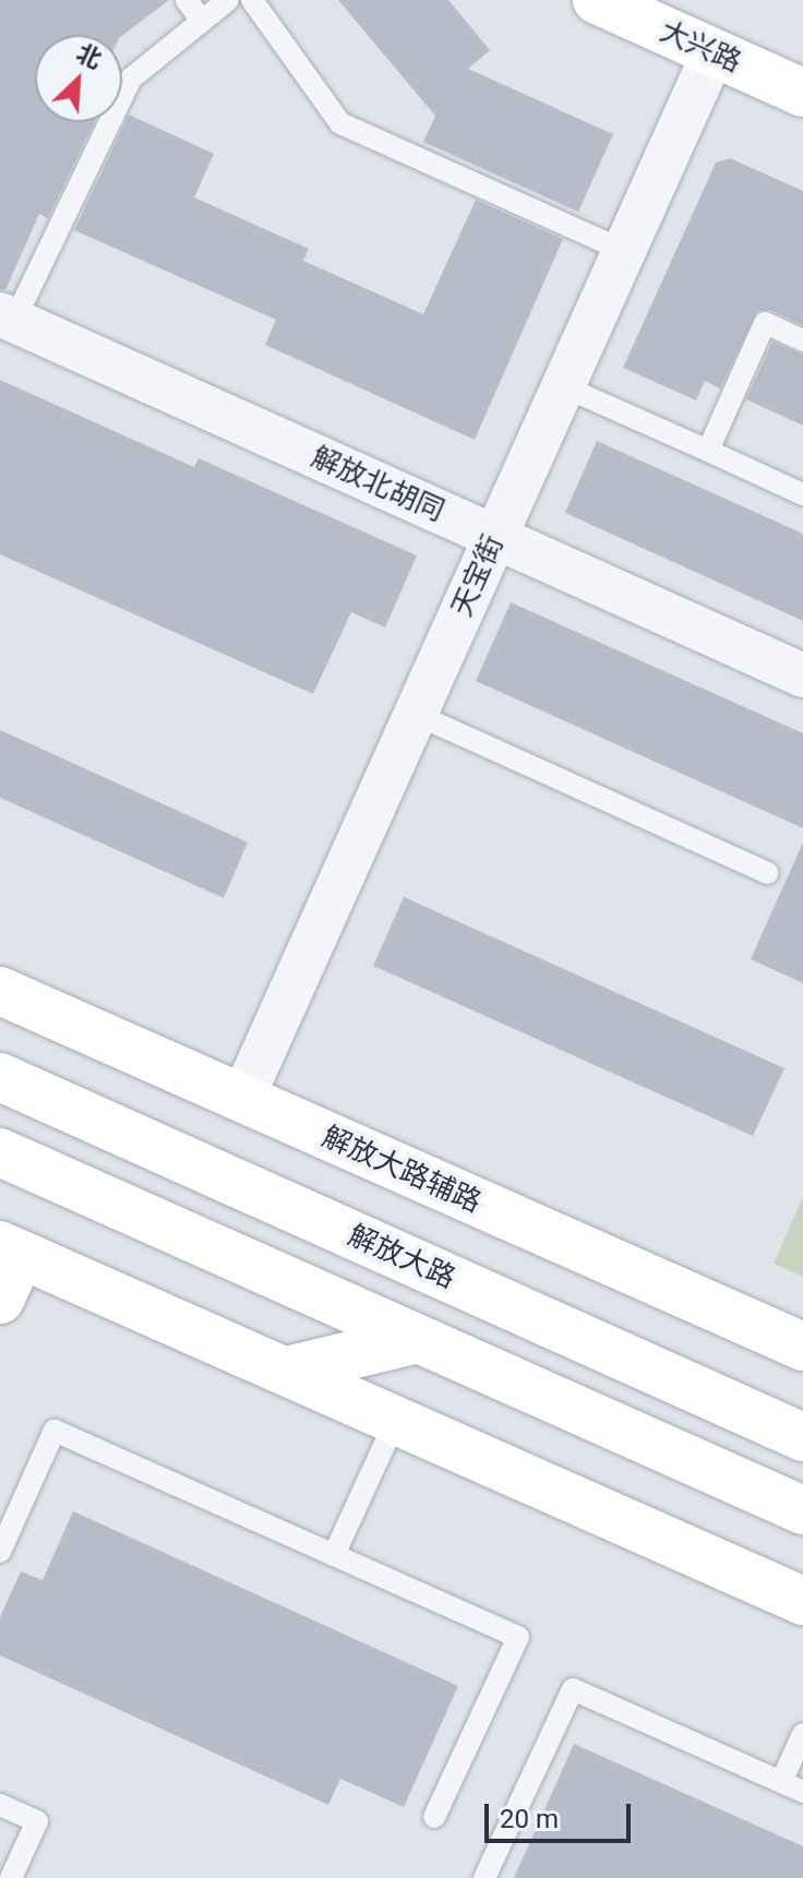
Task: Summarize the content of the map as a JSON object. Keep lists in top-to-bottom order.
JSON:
{
  "streets": {
    "street": [
      "大兴路",
      "解放北胡同",
      "天宝街",
      "解放大路辅路",
      "解放大路"
    ]
  },
  "crossings": [
    ["大兴路", "天宝街"],
    ["解放北胡同", "天宝街"],
    ["天宝街", "解放大路辅路"]
  ],
  "scale_bar": "20 m",
  "north": "top right"
}
